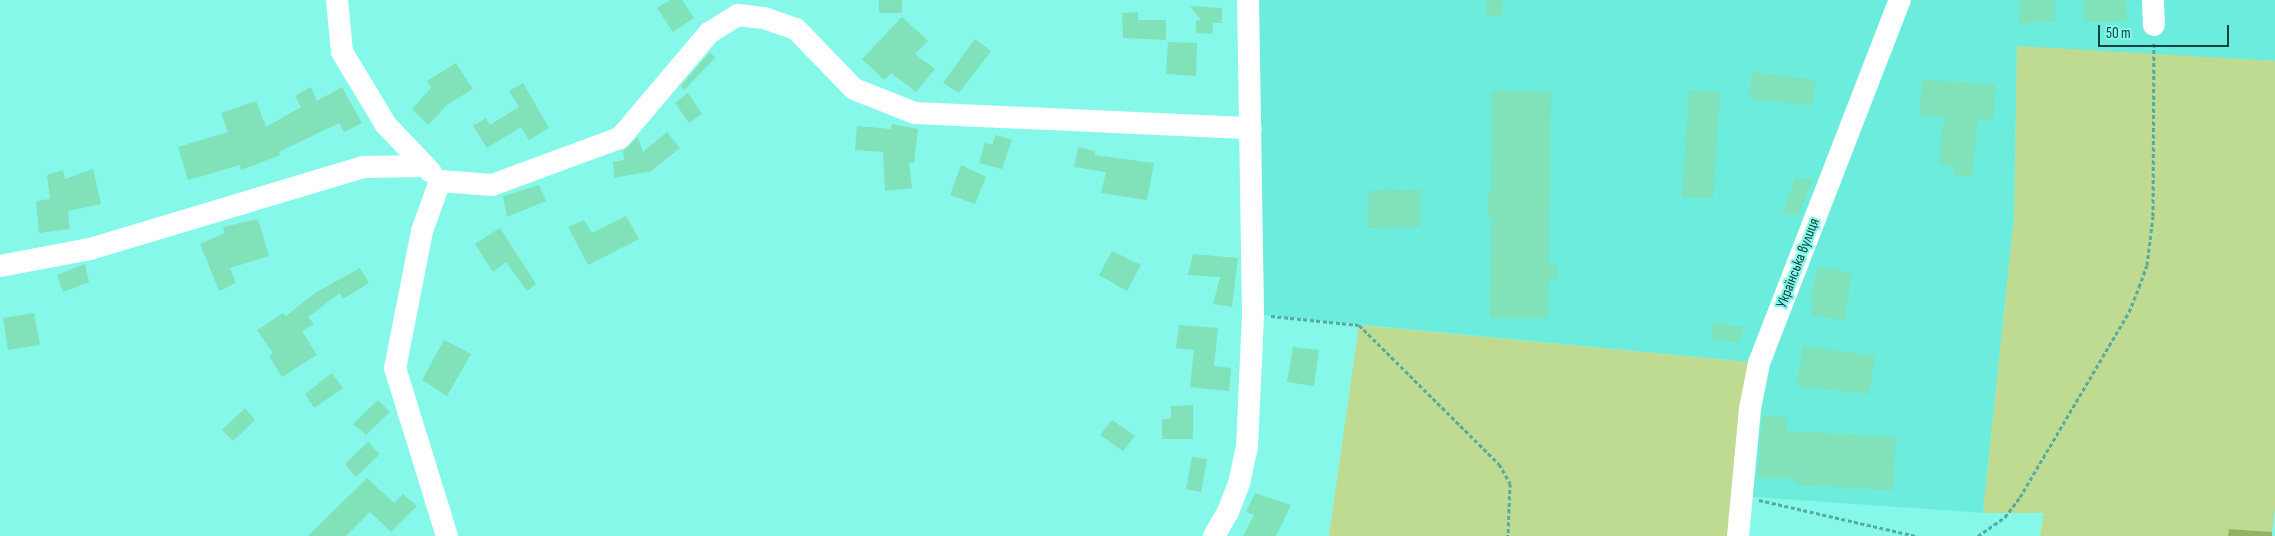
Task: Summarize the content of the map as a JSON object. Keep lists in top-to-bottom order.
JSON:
{
  "streets": {
    "street": ["Українська вулиця"]
  },
  "scale_bar": "50 m"
}
